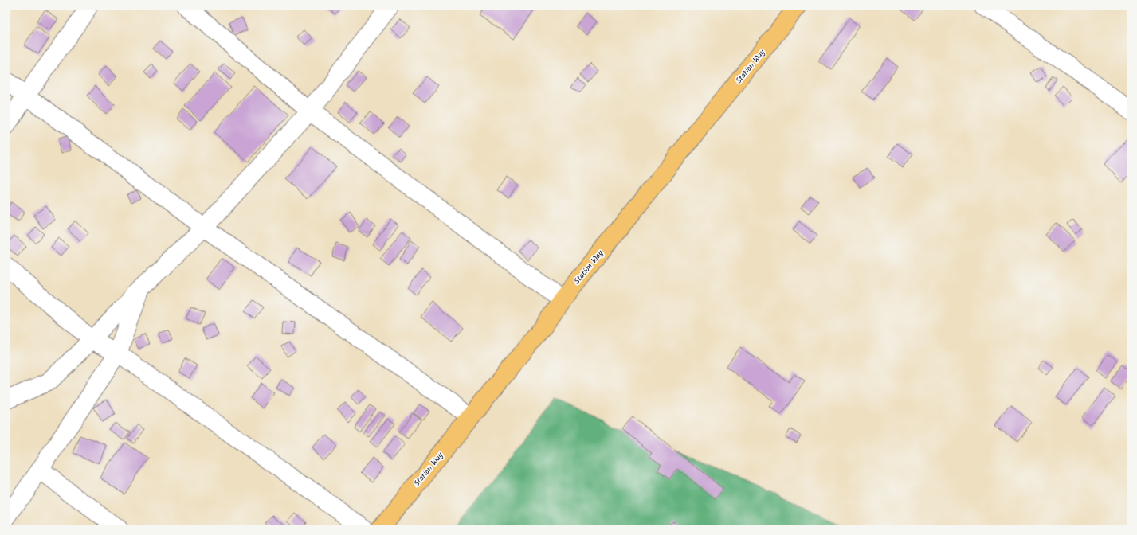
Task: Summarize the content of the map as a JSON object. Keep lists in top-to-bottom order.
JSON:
{
  "streets": {
    "main road": ["Station Way"]
  }
}
